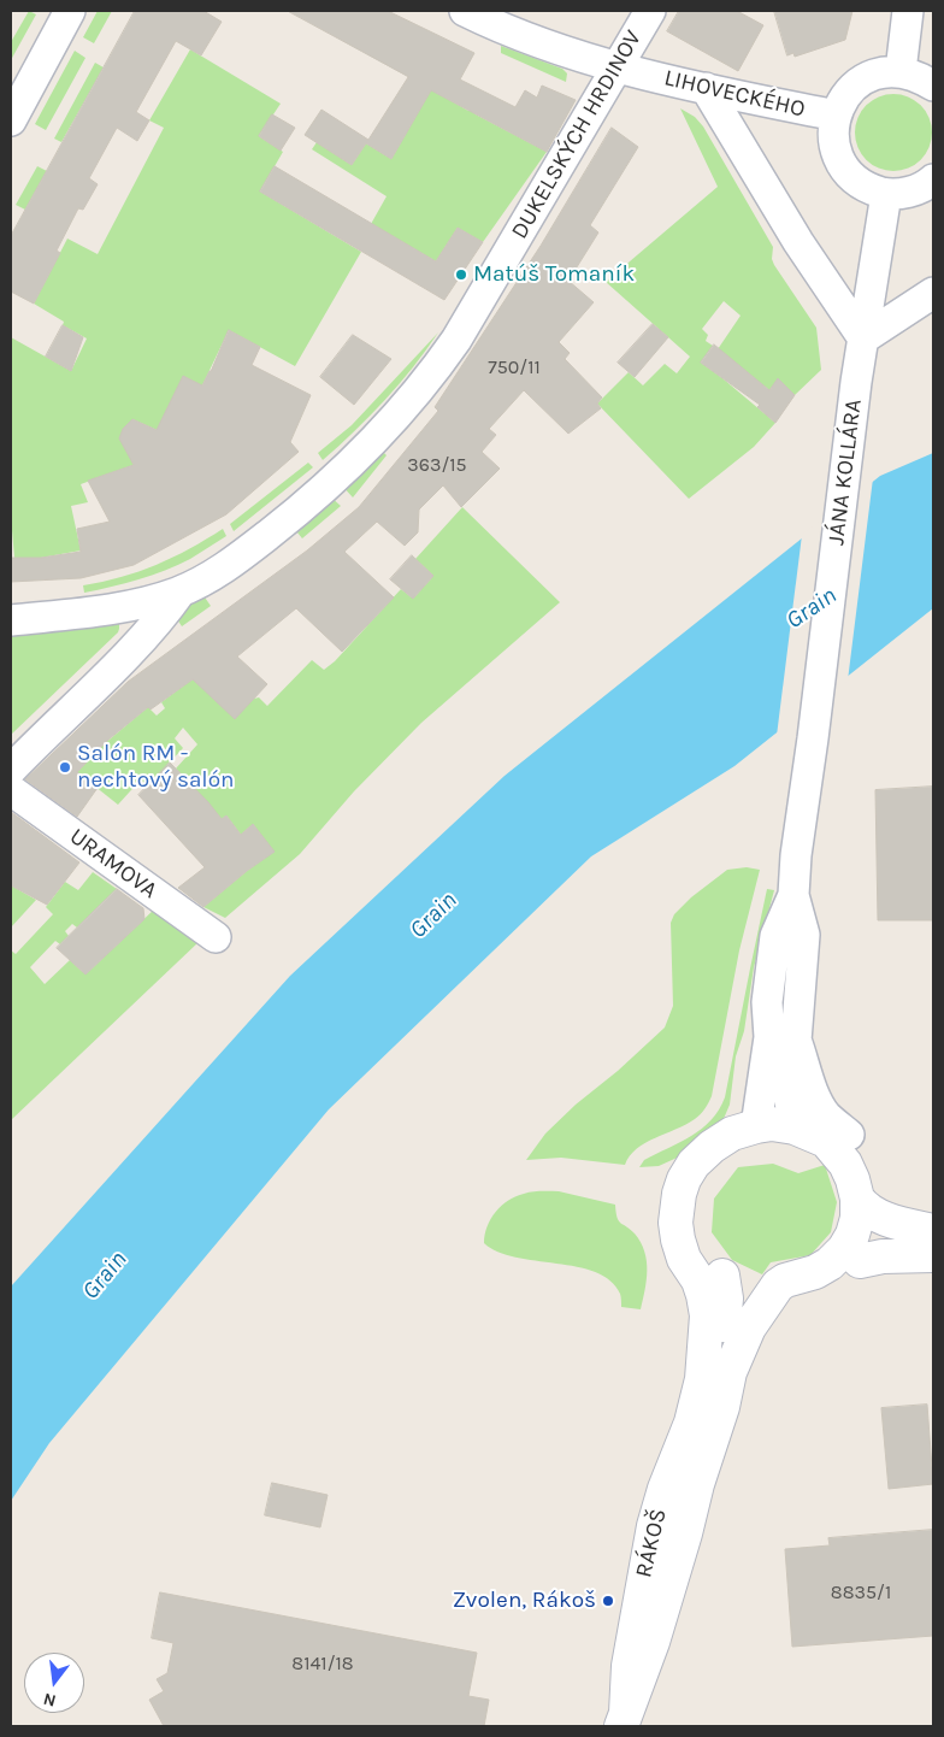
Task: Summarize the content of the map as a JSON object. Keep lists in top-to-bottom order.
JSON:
{
  "streets": {
    "street": [
      "LIHOVECKÉHO",
      "DUKELSKÝCH HRDINOV",
      "JÁNA KOLLÁRA",
      "URAMOVA",
      "RÁKOŠ"
    ]
  },
  "crossings": [
    ["LIHOVECKÉHO", "DUKELSKÝCH HRDINOV"]
  ],
  "water": ["Grain"],
  "places": ["Matúš Tomaník", "Salón RM - nechtový salón", "Zvolen, Rákoš"],
  "house_numbers": [
    "750/11",
    "363/15",
    "8835/1",
    "8141/18"
  ],
  "north": "bottom"
}
